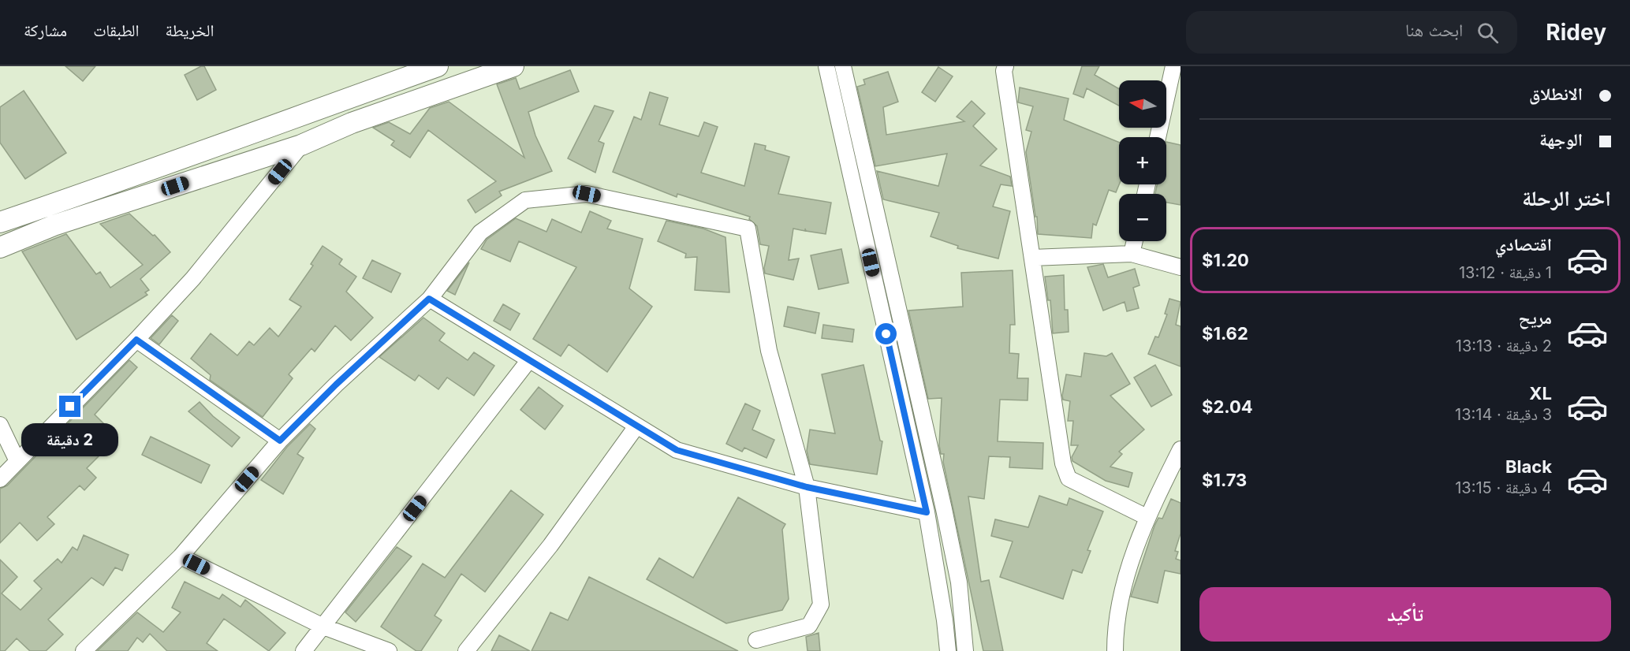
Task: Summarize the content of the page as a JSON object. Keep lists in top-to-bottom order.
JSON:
{
  "north": "left",
  "page": {
    "header": "Ridey",
    "search": "ابحث هنا",
    "nav": ["الخريطة", "الطبقات", "مشاركة"],
    "banner": ["الانطلاق", "الوجهة"],
    "map_buttons": ["+", "−"],
    "heading": "اختر الرحلة",
    "list": [
      {
        "name": "اقتصادي",
        "note": "1 دقيقة · 13:12",
        "value": "$1.20"
      },
      {
        "name": "مريح",
        "note": "2 دقيقة · 13:13",
        "value": "$1.62"
      },
      {
        "name": "XL",
        "note": "3 دقيقة · 13:14",
        "value": "$2.04"
      },
      {
        "name": "Black",
        "note": "4 دقيقة · 13:15",
        "value": "$1.73"
      }
    ],
    "bubble": "2 دقيقة",
    "buttons": "تأكيد"
  }
}
